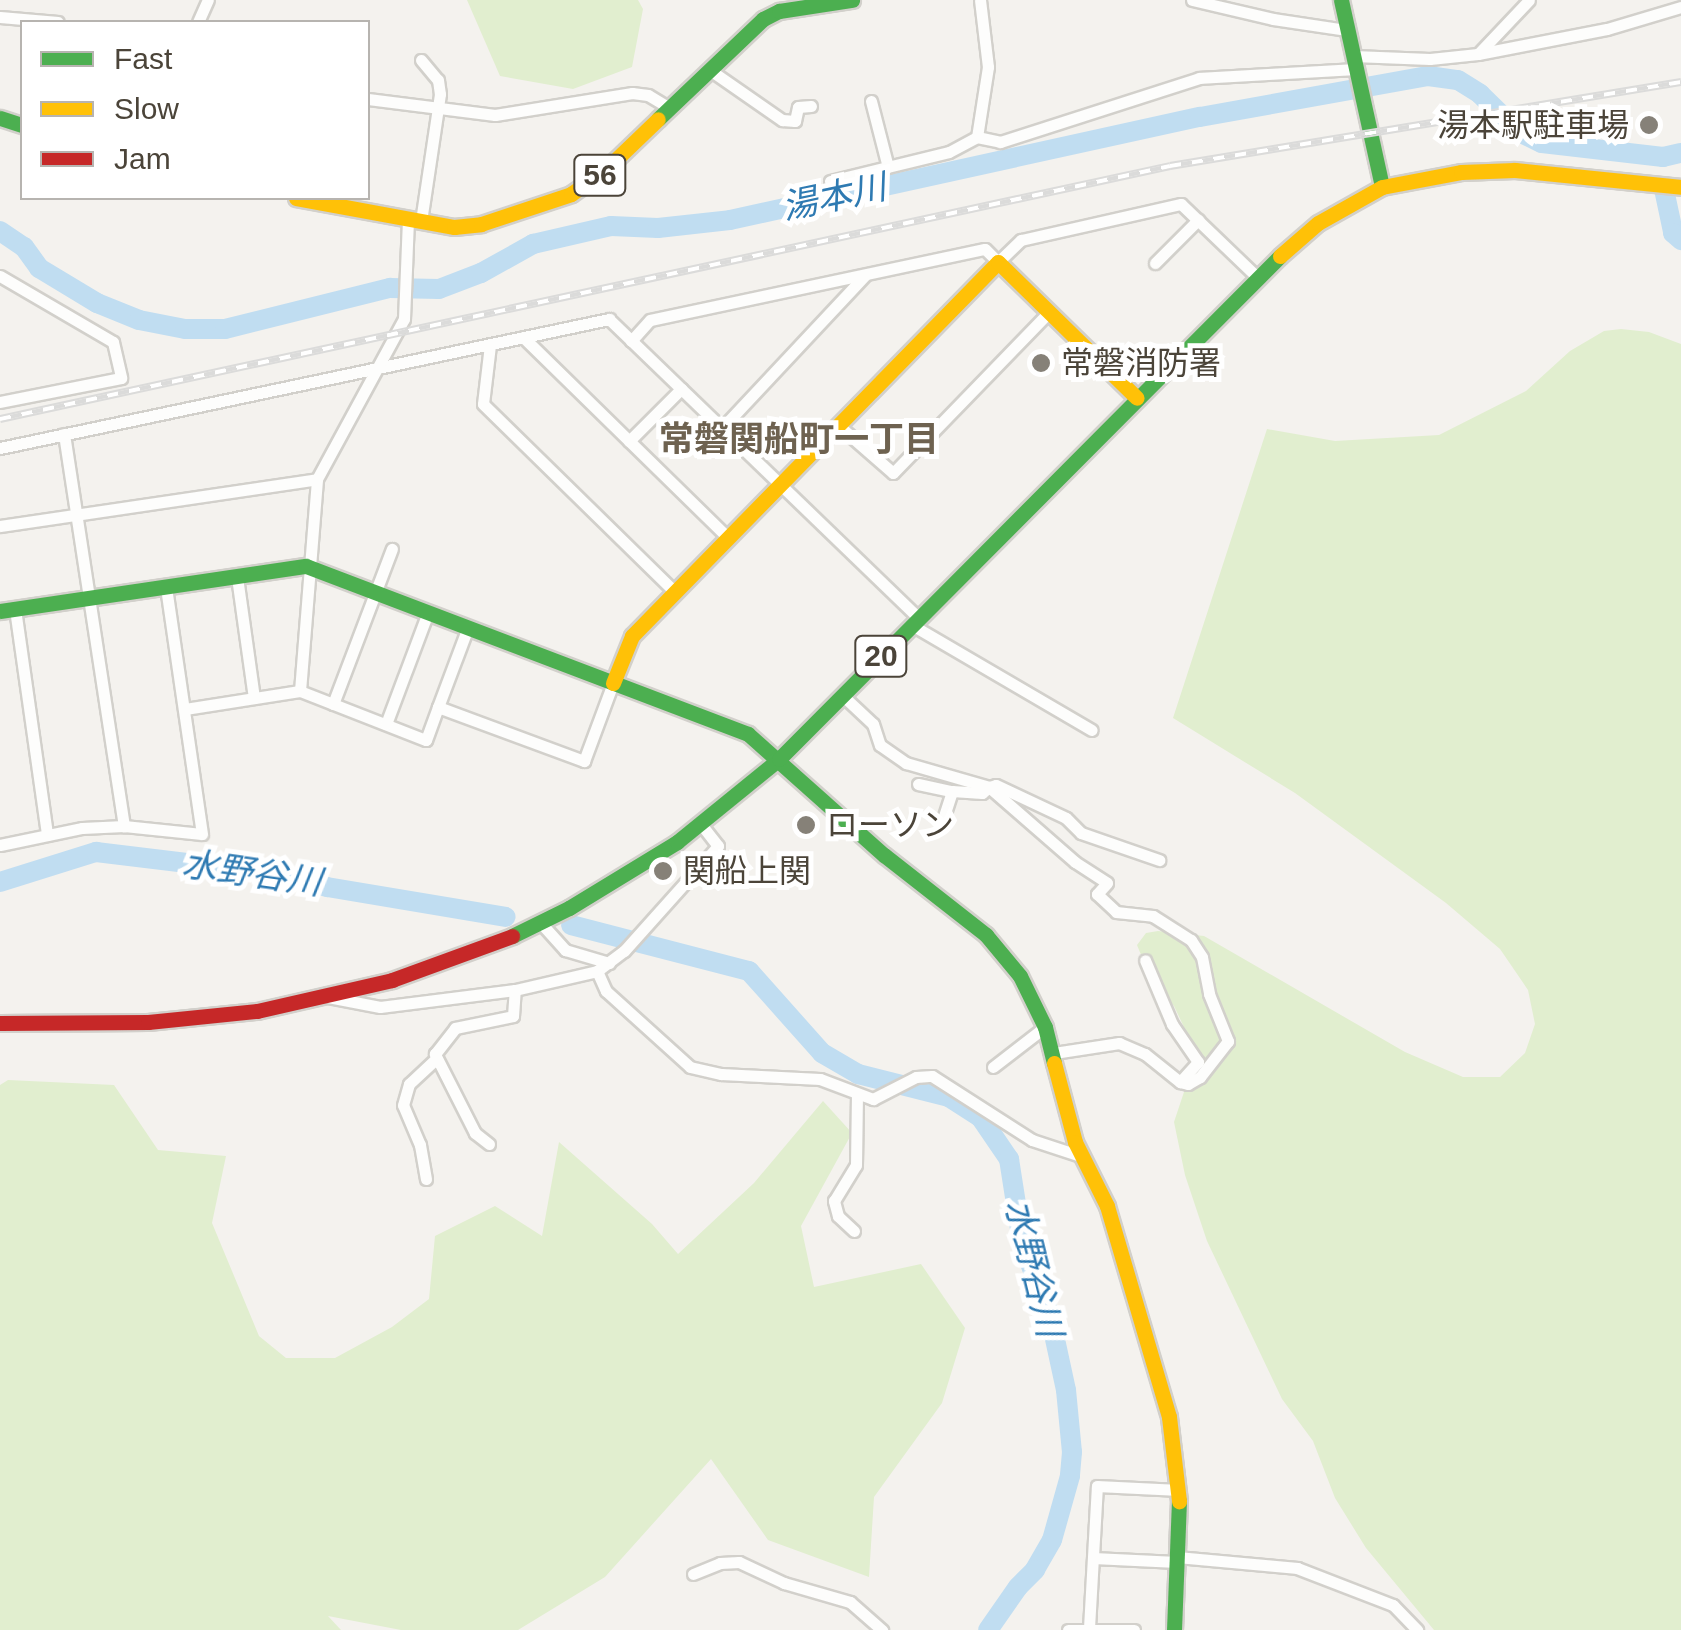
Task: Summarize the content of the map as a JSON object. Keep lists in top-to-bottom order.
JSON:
{
  "streets": {
    "street": ["56", "20"]
  },
  "districts": ["常磐関船町一丁目"],
  "water": ["湯本川", "水野谷川"],
  "places": [
    "湯本駅駐車場",
    "常磐消防署",
    "ローソン",
    "関船上関"
  ],
  "legend": ["Fast", "Slow", "Jam"]
}
